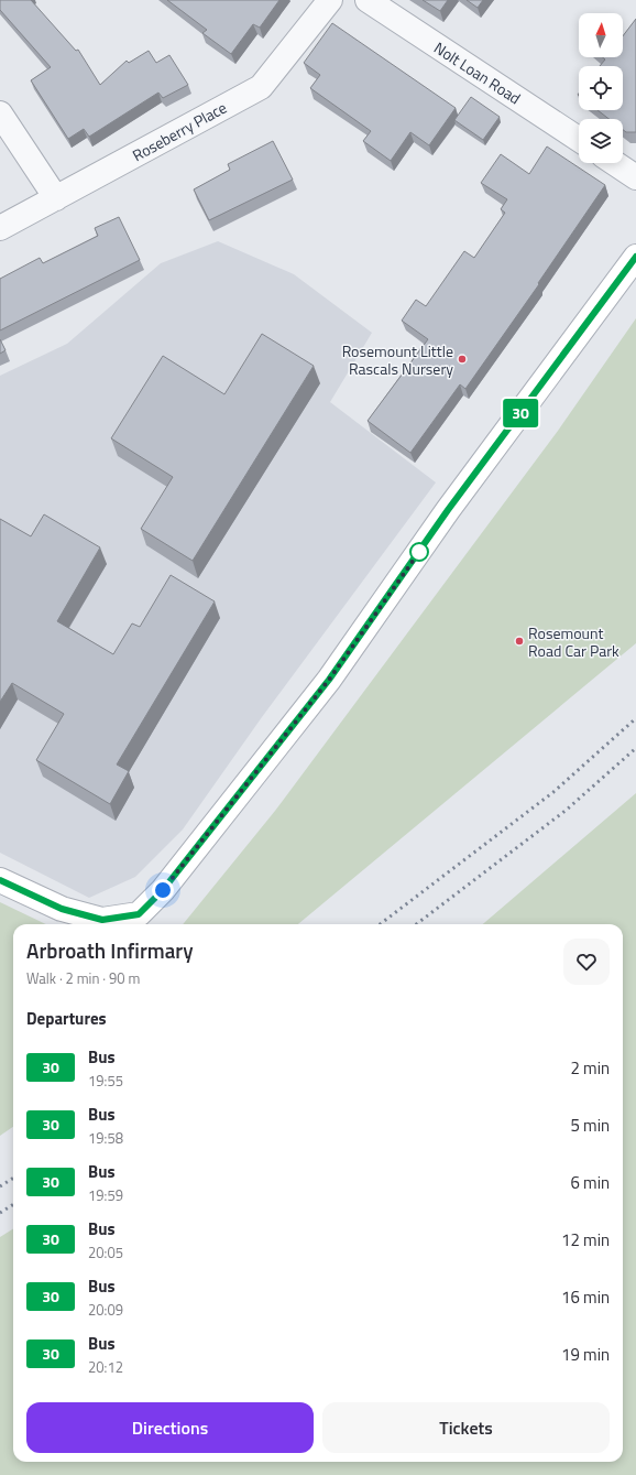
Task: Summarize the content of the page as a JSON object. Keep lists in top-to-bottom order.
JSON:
{
  "streets": {
    "street": ["Nolt Loan Road", "Roseberry Place"]
  },
  "places": ["Rosemount Little Rascals Nursery", "Rosemount Road Car Park"],
  "lines": ["bus line 30"],
  "north": "top",
  "page": {
    "on_map": "30",
    "heading": [
      ["Arbroath Infirmary", "Walk · 2 min · 90 m"],
      "Departures"
    ],
    "list": [
      {
        "mark": "30",
        "name": "Bus",
        "note": "19:55",
        "value": "2 min"
      },
      {
        "mark": "30",
        "name": "Bus",
        "note": "19:58",
        "value": "5 min"
      },
      {
        "mark": "30",
        "name": "Bus",
        "note": "19:59",
        "value": "6 min"
      },
      {
        "mark": "30",
        "name": "Bus",
        "note": "20:05",
        "value": "12 min"
      },
      {
        "mark": "30",
        "name": "Bus",
        "note": "20:09",
        "value": "16 min"
      },
      {
        "mark": "30",
        "name": "Bus",
        "note": "20:12",
        "value": "19 min"
      }
    ],
    "buttons": ["Directions", "Tickets"]
  }
}
